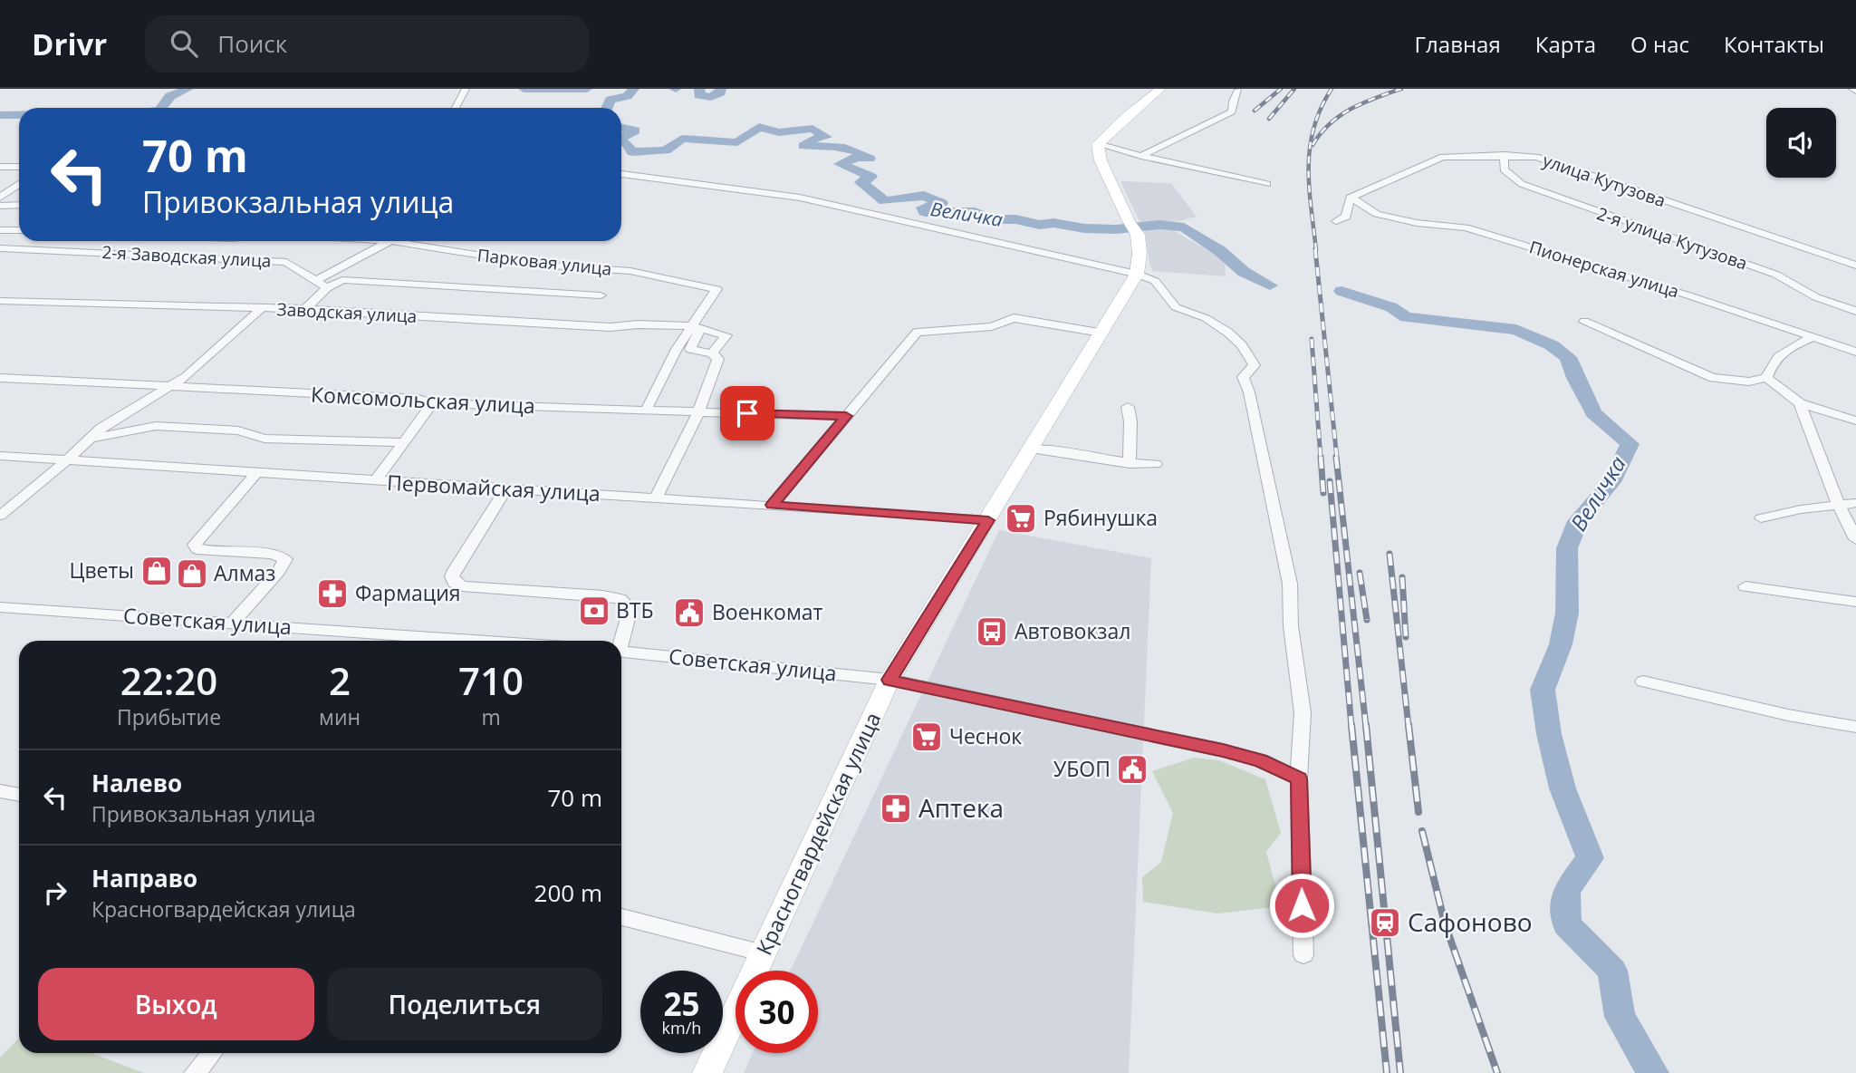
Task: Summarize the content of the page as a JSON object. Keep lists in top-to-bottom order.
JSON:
{
  "streets": {
    "street": [
      "улица Кутузова",
      "2-я улица Кутузова",
      "2-я Заводская улица",
      "Парковая улица",
      "Пионерская улица",
      "Заводская улица",
      "Комсомольская улица",
      "Первомайская улица",
      "Советская улица",
      "Красногвардейская улица"
    ]
  },
  "crossings": [
    ["улица Кутузова", "2-я улица Кутузова"],
    ["улица Кутузова", "Пионерская улица"],
    ["Парковая улица", "Заводская улица"],
    ["Первомайская улица", "Красногвардейская улица"],
    ["Советская улица", "Красногвардейская улица"]
  ],
  "water": ["Величка"],
  "places": {
    "supermarket": ["Рябинушка", "Чеснок"],
    "shop": ["Цветы", "Алмаз"],
    "pharmacy": ["Фармация", "Аптека"],
    "bank": ["ВТБ"],
    "public building": ["Военкомат", "УБОП"],
    "bus stop": ["Автовокзал"],
    "station": ["Сафоново"]
  },
  "page": {
    "header": "Drivr",
    "search": "Поиск",
    "nav": [
      "Главная",
      "Карта",
      "О нас",
      "Контакты"
    ],
    "turn": ["70 m", "Привокзальная улица"],
    "eta": [
      "22:20",
      "Прибытие",
      "2",
      "мин",
      "710",
      "m"
    ],
    "list": [
      {
        "name": "Налево",
        "note": "Привокзальная улица",
        "value": "70 m"
      },
      {
        "name": "Направо",
        "note": "Красногвардейская улица",
        "value": "200 m"
      }
    ],
    "buttons": ["Выход", "Поделиться"],
    "speed": "25 km/h",
    "limit": "30"
  }
}
